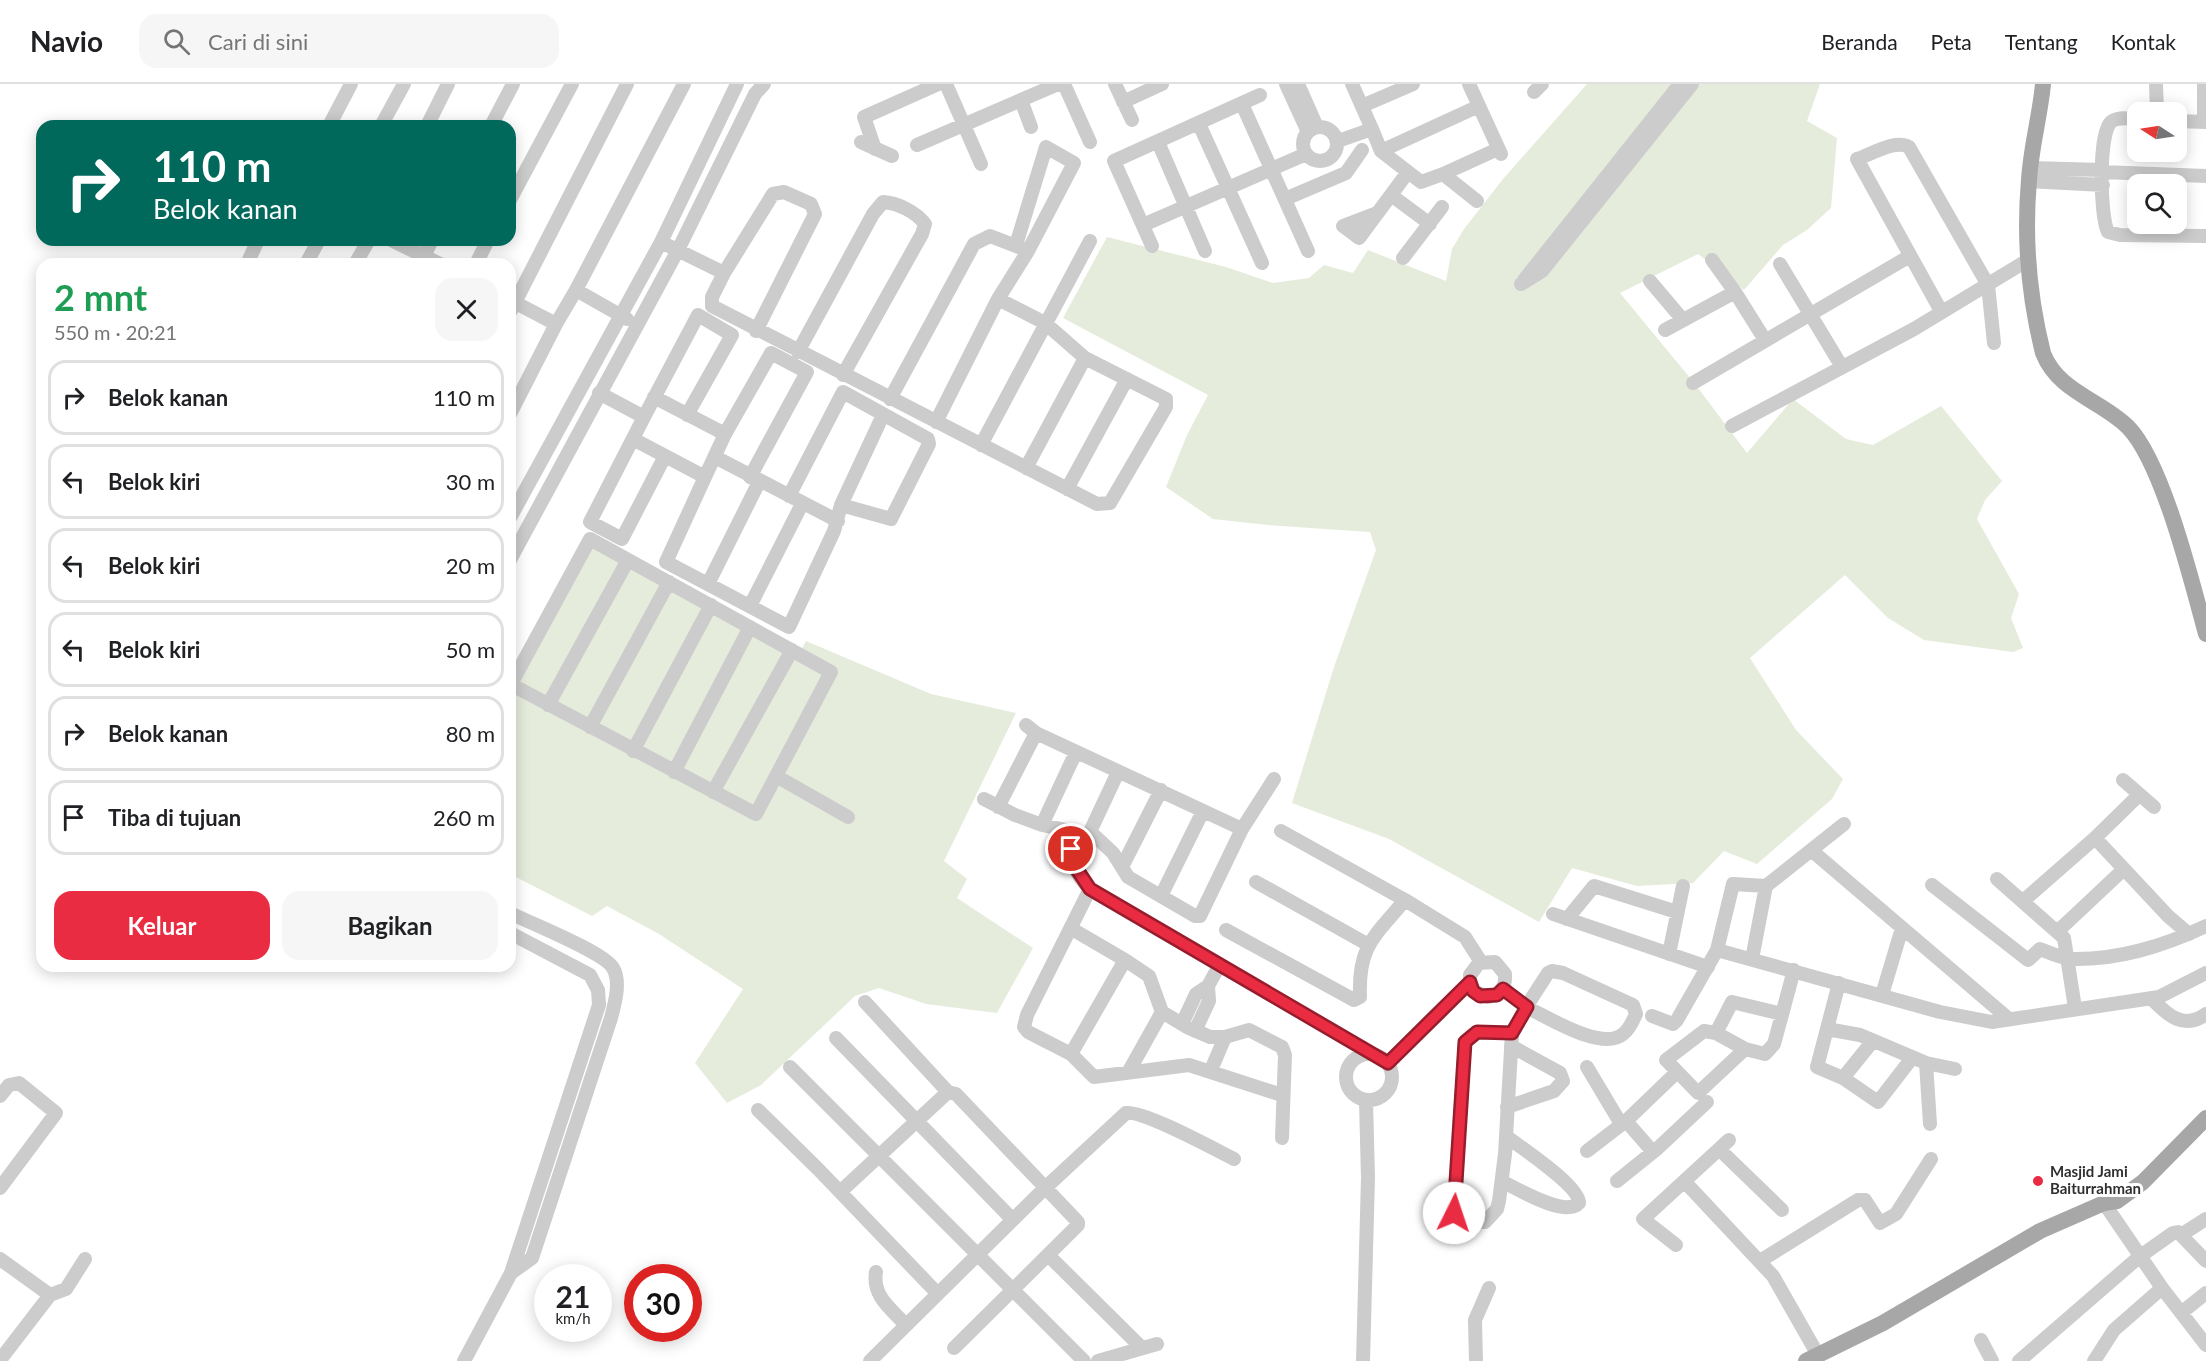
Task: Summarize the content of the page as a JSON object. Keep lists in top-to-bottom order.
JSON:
{
  "places": ["Masjid Jami Baiturrahman"],
  "north": "left",
  "page": {
    "header": "Navio",
    "search": "Cari di sini",
    "nav": [
      "Beranda",
      "Peta",
      "Tentang",
      "Kontak"
    ],
    "turn": ["110 m", "Belok kanan"],
    "heading": ["2 mnt", "550 m · 20:21"],
    "list": [
      {
        "name": "Belok kanan",
        "value": "110 m"
      },
      {
        "name": "Belok kiri",
        "value": "30 m"
      },
      {
        "name": "Belok kiri",
        "value": "20 m"
      },
      {
        "name": "Belok kiri",
        "value": "50 m"
      },
      {
        "name": "Belok kanan",
        "value": "80 m"
      },
      {
        "name": "Tiba di tujuan",
        "value": "260 m"
      }
    ],
    "buttons": ["Keluar", "Bagikan"],
    "speed": "21 km/h",
    "limit": "30"
  }
}
